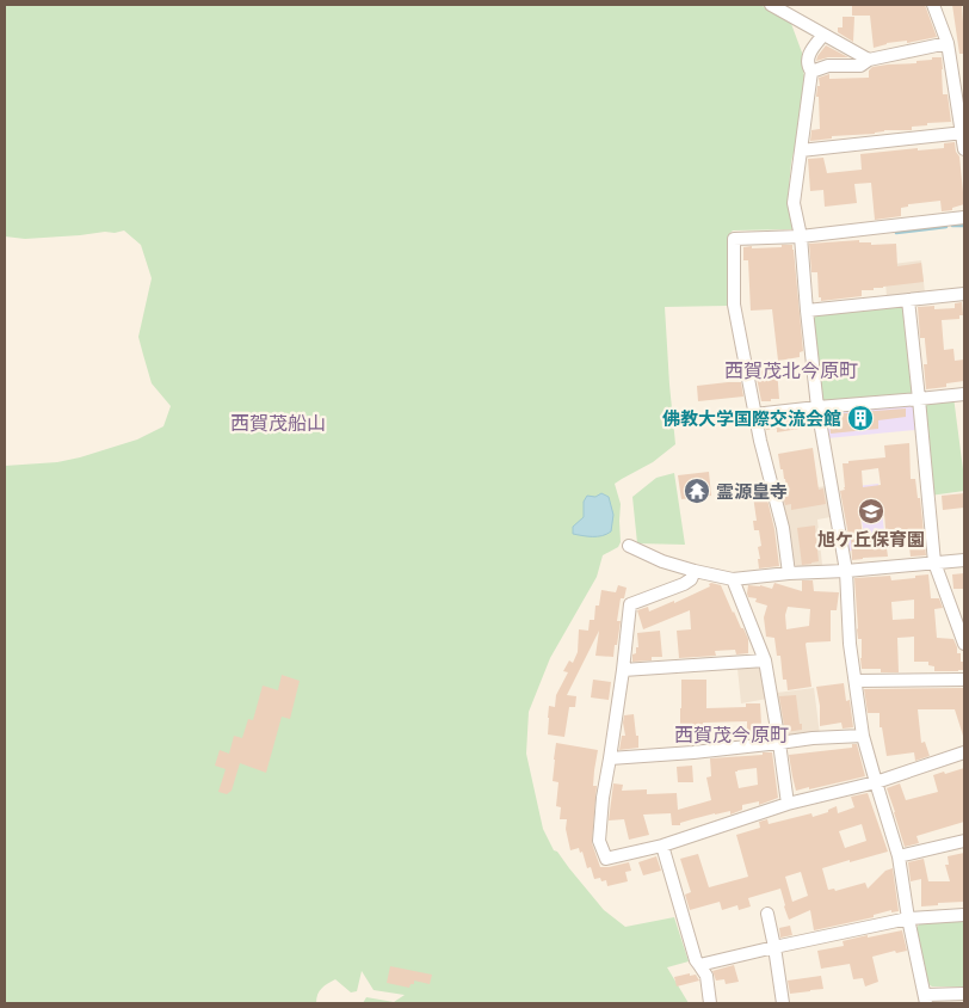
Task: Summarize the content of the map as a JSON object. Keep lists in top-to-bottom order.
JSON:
{
  "districts": ["西賀茂北今原町", "西賀茂船山", "西賀茂今原町"],
  "places": {
    "building": ["佛教大学国際交流会館"],
    "temple": ["霊源皇寺"],
    "school or university": ["旭ケ丘保育園"]
  }
}
